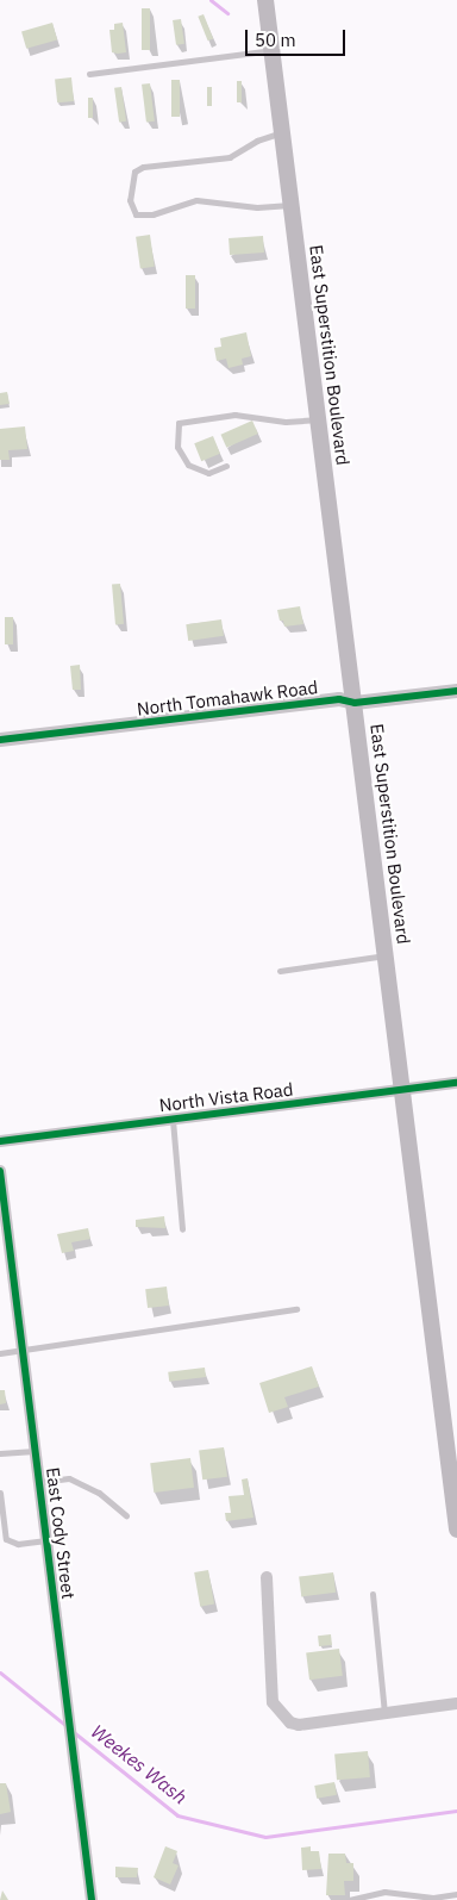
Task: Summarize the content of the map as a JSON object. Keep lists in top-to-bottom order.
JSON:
{
  "streets": {
    "main road": ["East Superstition Boulevard"],
    "street": ["North Tomahawk Road", "North Vista Road", "East Cody Street"]
  },
  "crossings": [
    ["East Superstition Boulevard", "North Tomahawk Road"],
    ["East Superstition Boulevard", "North Vista Road"]
  ],
  "water": ["Weekes Wash"],
  "scale_bar": "50 m"
}
